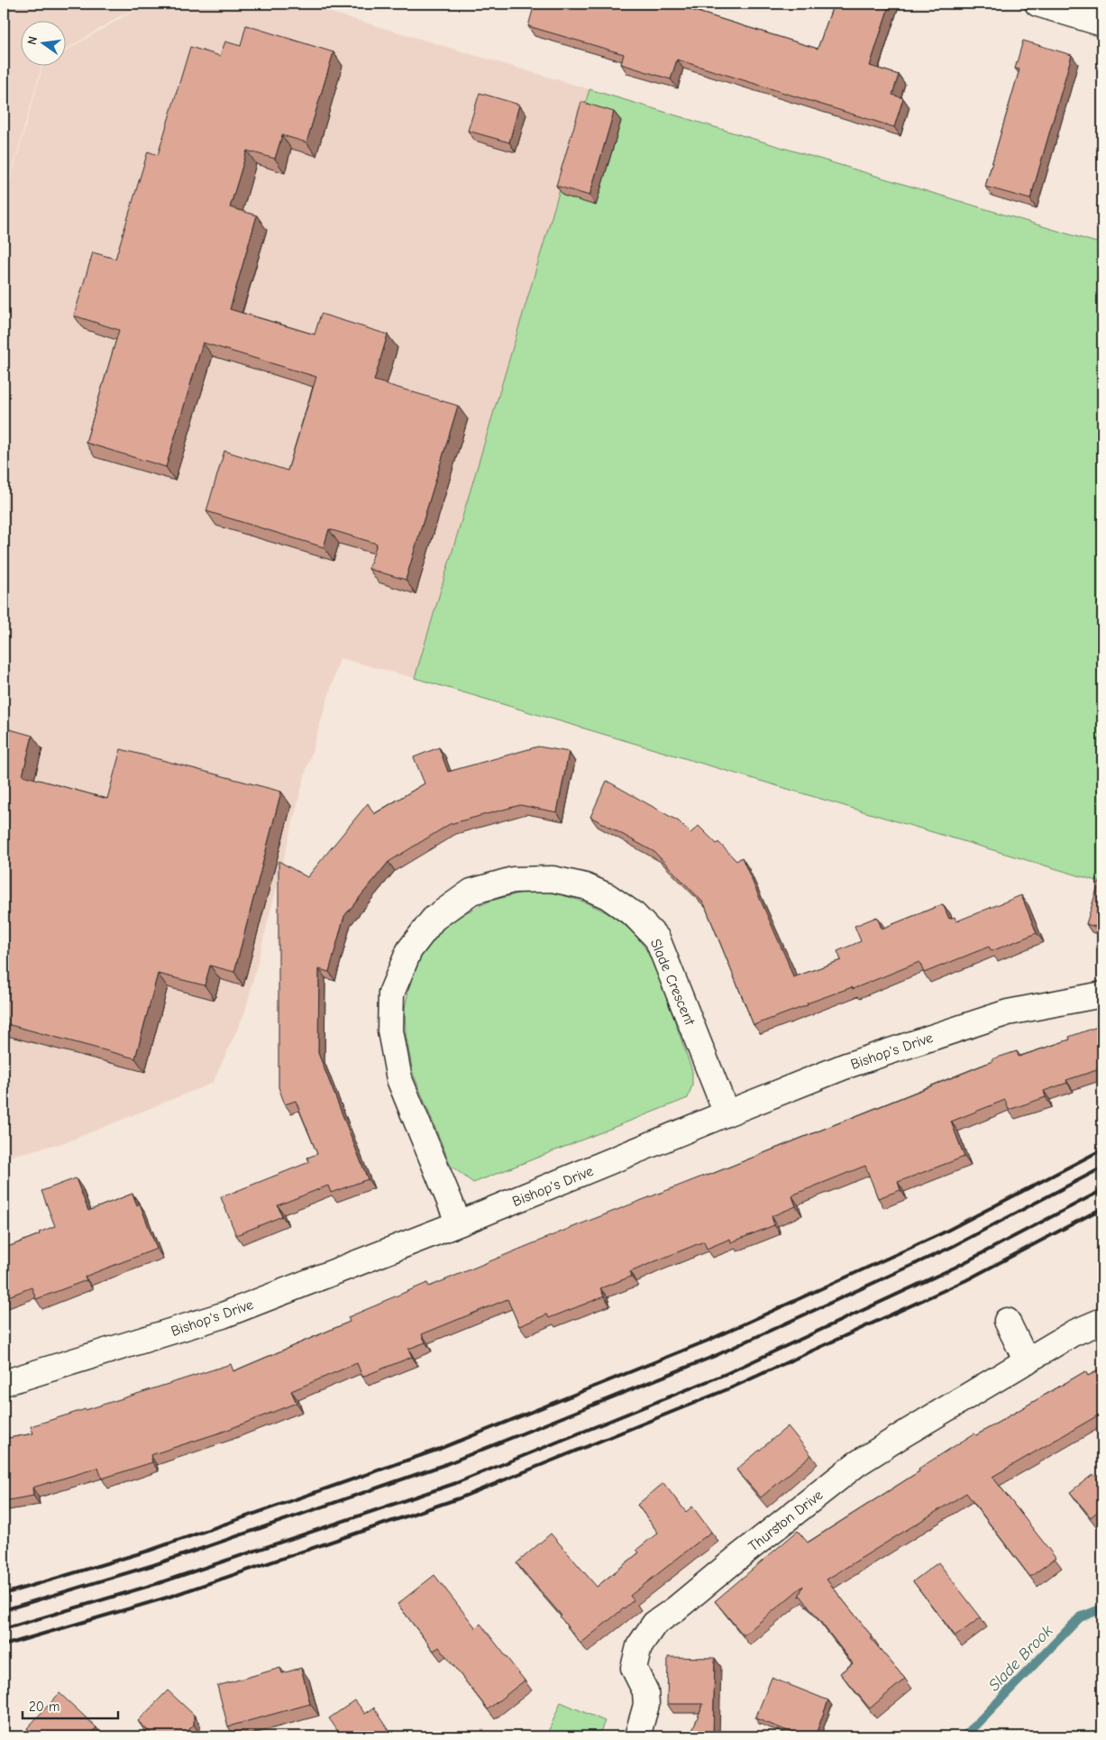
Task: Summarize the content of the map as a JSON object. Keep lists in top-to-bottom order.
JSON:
{
  "streets": {
    "street": ["Slade Crescent", "Bishop's Drive", "Thurston Drive"]
  },
  "crossings": [
    ["Slade Crescent", "Bishop's Drive"]
  ],
  "water": ["Slade Brook"],
  "scale_bar": "20 m",
  "north": "left"
}
